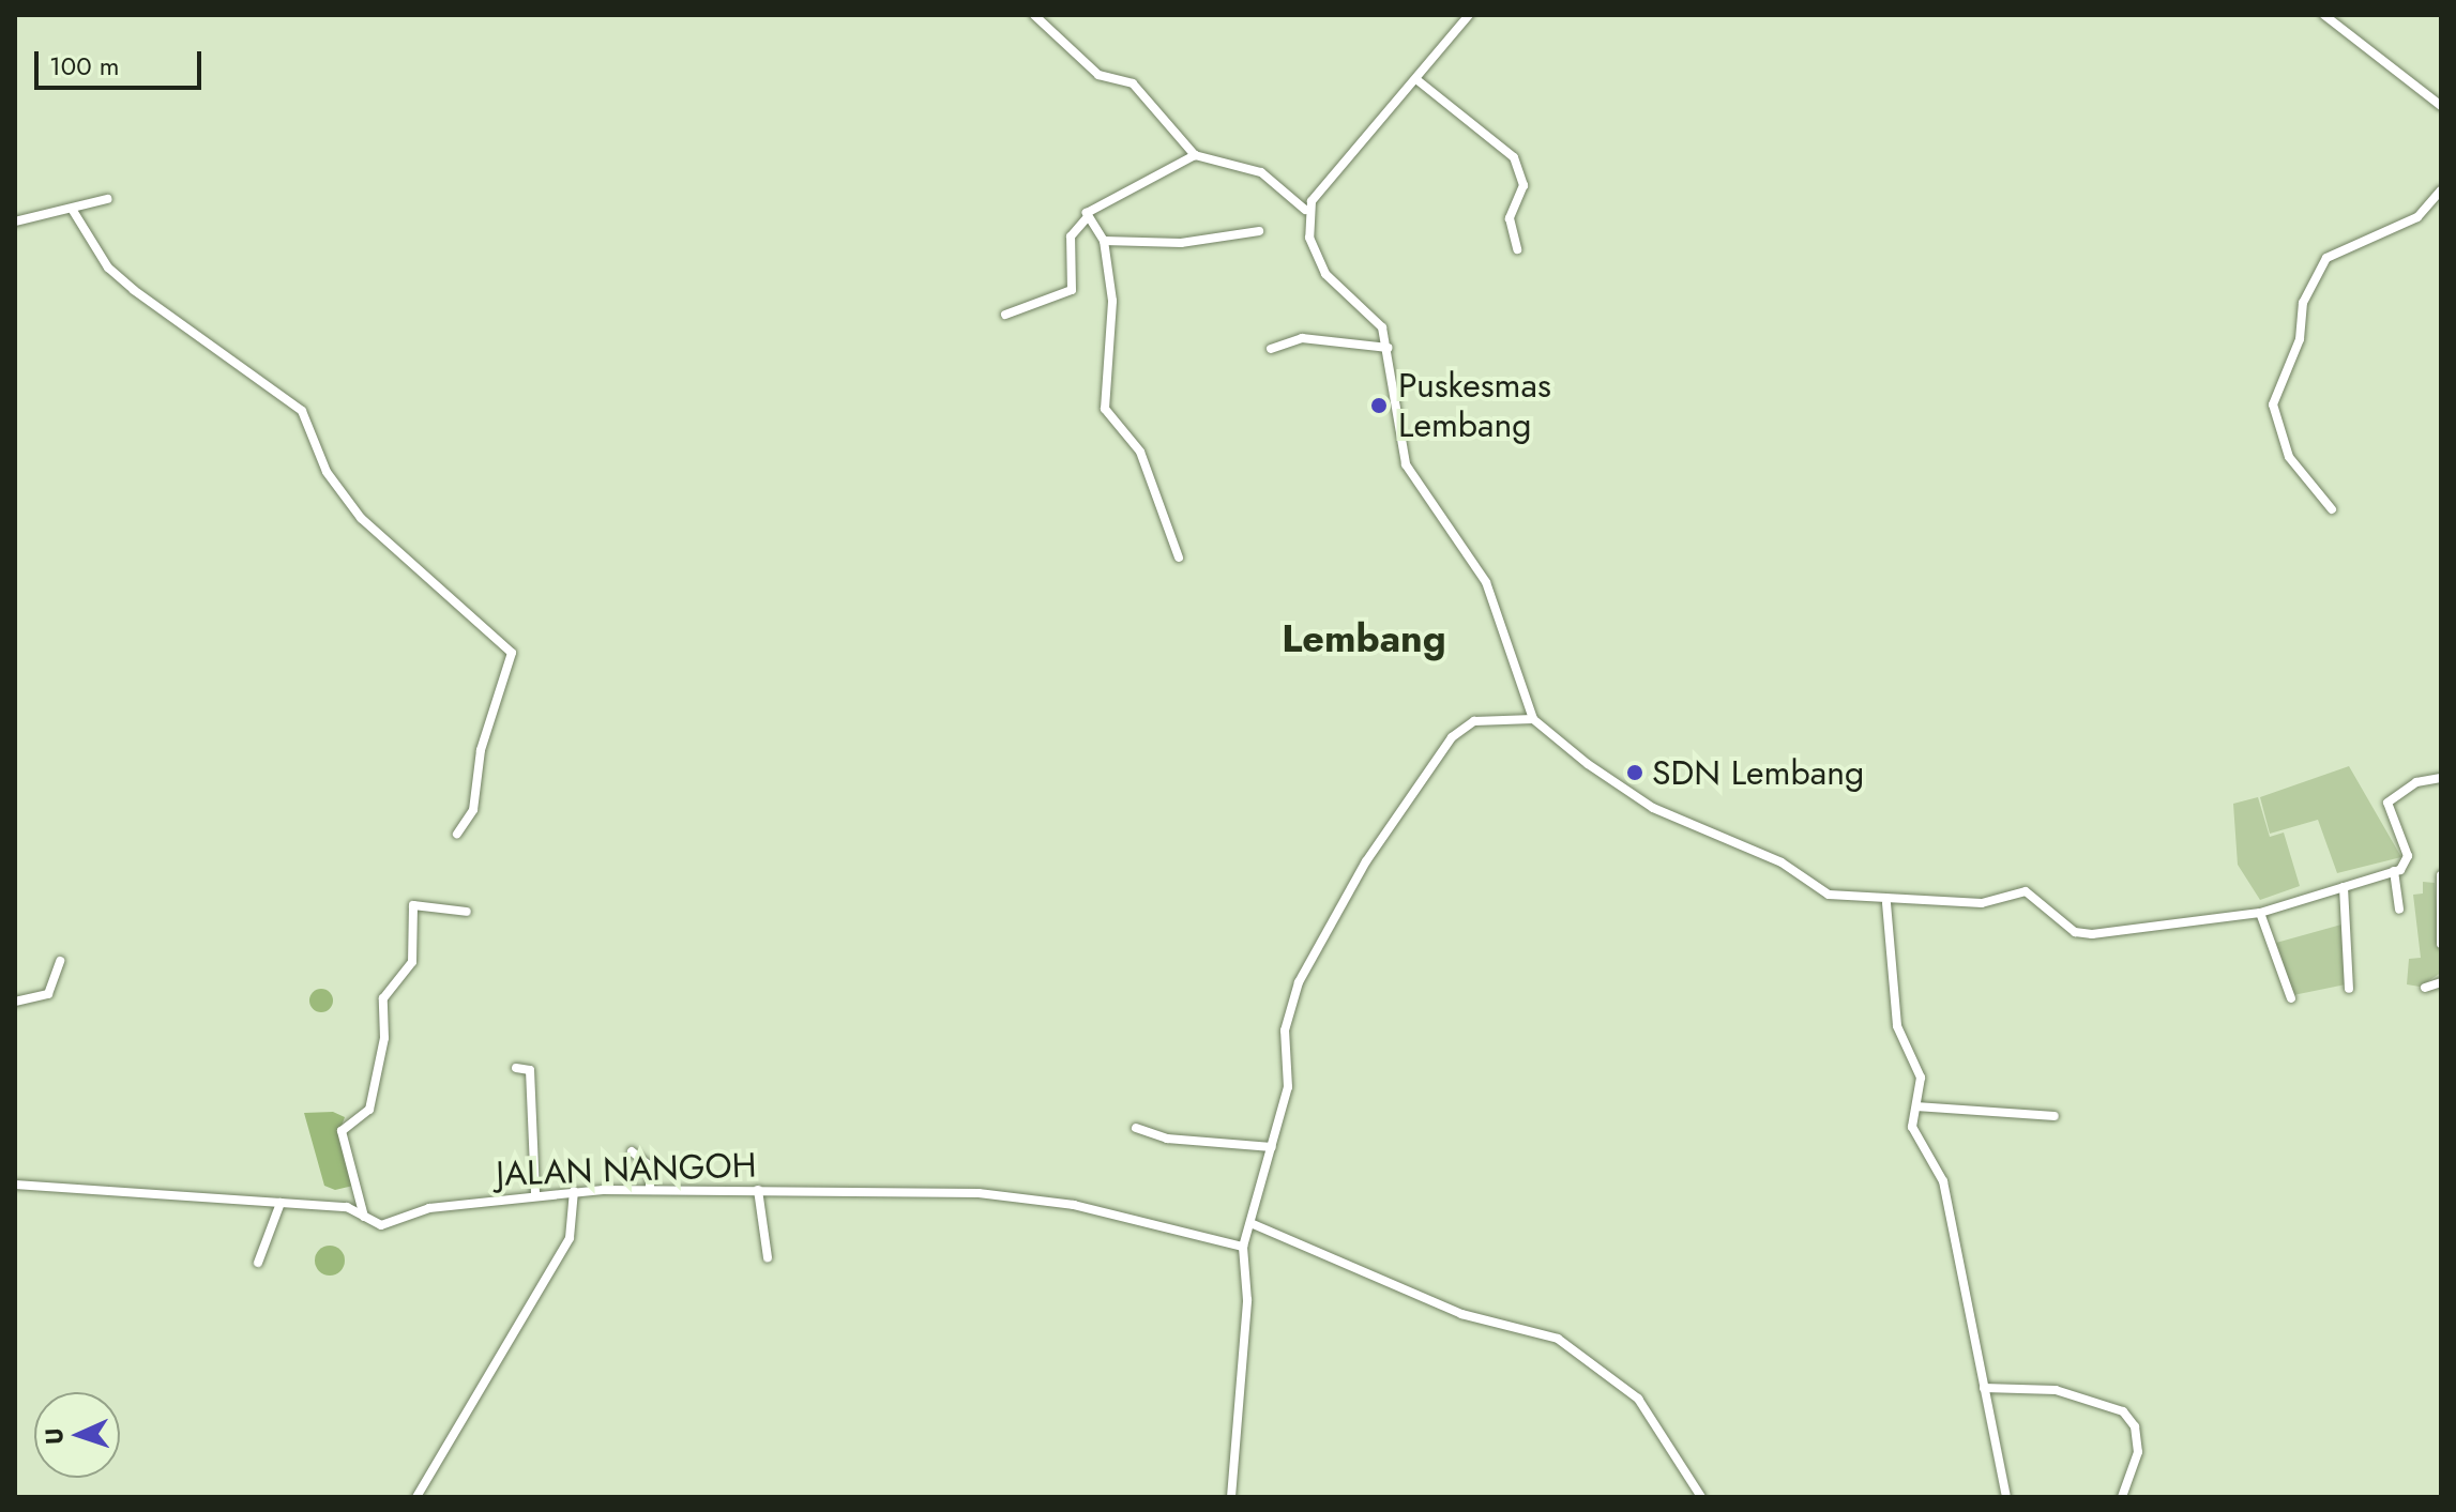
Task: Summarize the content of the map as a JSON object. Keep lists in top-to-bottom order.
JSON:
{
  "streets": {
    "street": ["JALAN NANGOH"]
  },
  "districts": ["Lembang"],
  "places": ["Puskesmas Lembang", "SDN Lembang"],
  "scale_bar": "100 m",
  "north": "left"
}
